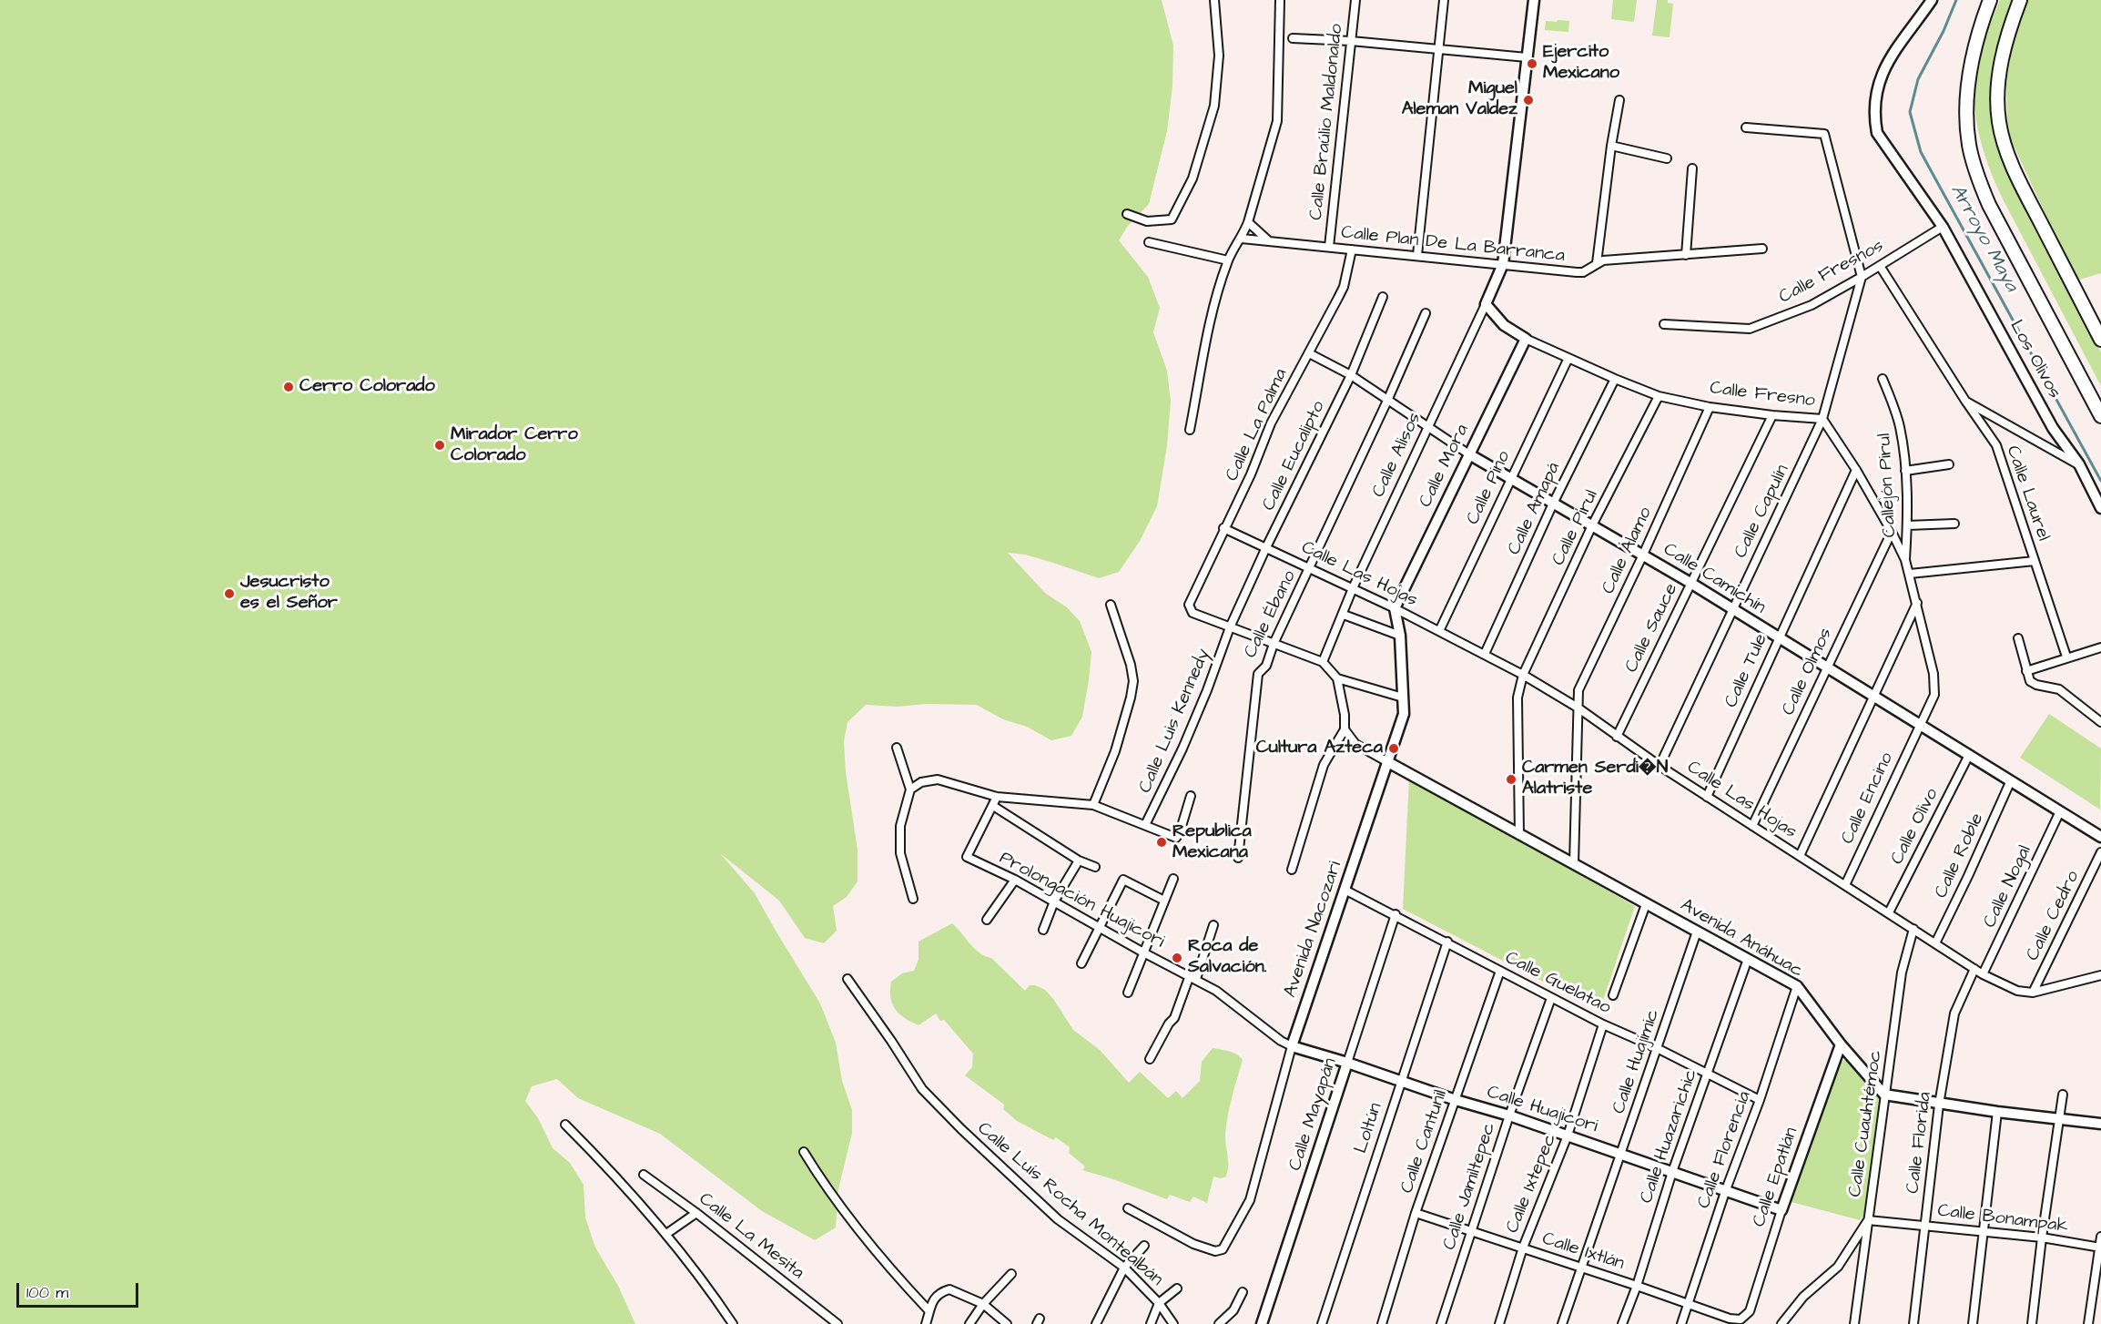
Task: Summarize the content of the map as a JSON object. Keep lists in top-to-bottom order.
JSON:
{
  "streets": {
    "street": [
      "Calle Braúlio Maldonaldo",
      "Calle Plan De La Barranca",
      "Calle Fresnos",
      "Los Olivos",
      "Calle Fresno",
      "Calle La Palma",
      "Calle Alisos",
      "Calle Eucalipto",
      "Calle Mora",
      "Callejón Pirul",
      "Calle Pino",
      "Calle Laurel",
      "Calle Amapá",
      "Calle Capulín",
      "Calle Pirul",
      "Calle Álamo",
      "Calle Las Hojas",
      "Calle Camichín",
      "Calle Ébano",
      "Calle Sauce",
      "Calle Tule",
      "Calle Olmos",
      "Calle Luis Kennedy",
      "Calle Encino",
      "Calle Olivo",
      "Calle Roble",
      "Calle Nogal",
      "Prolongación Huajicori",
      "Calle Cedro",
      "Avenida Nacozari",
      "Avenida Anáhuac",
      "Calle Guelatao",
      "Calle Huajimic",
      "Calle Huajicori",
      "Calle Mayapán",
      "Calle Cuauhtémoc",
      "Loltún",
      "Calle Huazarichic",
      "Calle Cantunil",
      "Calle Florida",
      "Calle Florencia",
      "Calle Epatlán",
      "Calle Ixtepec",
      "Calle Jamiltepec",
      "Calle Luís Rocha Montealbán",
      "Calle Bonampak",
      "Calle La Mesita",
      "Calle Ixtlán"
    ]
  },
  "crossings": [
    ["Calle Braúlio Maldonaldo", "Calle Plan De La Barranca"],
    ["Calle Plan De La Barranca", "Calle La Palma"],
    ["Calle Plan De La Barranca", "Calle Alisos"],
    ["Calle Fresnos", "Los Olivos"],
    ["Calle Fresnos", "Calle Laurel"],
    ["Calle Fresno", "Calle Alisos"],
    ["Calle Fresno", "Calle Mora"],
    ["Calle Fresno", "Callejón Pirul"],
    ["Calle Fresno", "Calle Pino"],
    ["Calle Fresno", "Calle Amapá"],
    ["Calle Fresno", "Calle Capulín"],
    ["Calle Fresno", "Calle Pirul"],
    ["Calle Fresno", "Calle Álamo"],
    ["Calle Fresno", "Calle Camichín"],
    ["Calle Fresno", "Calle Sauce"],
    ["Calle Fresno", "Calle Tule"],
    ["Calle Fresno", "Calle Olmos"],
    ["Calle Fresno", "Calle Encino"],
    ["Calle La Palma", "Calle Eucalipto"],
    ["Calle La Palma", "Calle Las Hojas"],
    ["Calle La Palma", "Calle Camichín"],
    ["Calle La Palma", "Calle Luis Kennedy"],
    ["Calle Alisos", "Calle Las Hojas"],
    ["Calle Alisos", "Calle Camichín"],
    ["Calle Eucalipto", "Calle Las Hojas"],
    ["Calle Eucalipto", "Calle Camichín"],
    ["Calle Eucalipto", "Calle Luis Kennedy"],
    ["Calle Mora", "Calle Las Hojas"],
    ["Calle Mora", "Calle Camichín"],
    ["Calle Mora", "Avenida Nacozari"],
    ["Calle Pino", "Calle Las Hojas"],
    ["Calle Pino", "Calle Camichín"],
    ["Calle Amapá", "Calle Las Hojas"],
    ["Calle Amapá", "Calle Camichín"],
    ["Calle Capulín", "Calle Las Hojas"],
    ["Calle Capulín", "Calle Camichín"],
    ["Calle Pirul", "Calle Las Hojas"],
    ["Calle Pirul", "Calle Camichín"],
    ["Calle Álamo", "Calle Las Hojas"],
    ["Calle Álamo", "Calle Camichín"],
    ["Calle Las Hojas", "Calle Ébano"],
    ["Calle Las Hojas", "Calle Sauce"],
    ["Calle Las Hojas", "Calle Tule"],
    ["Calle Las Hojas", "Calle Olmos"],
    ["Calle Las Hojas", "Calle Encino"],
    ["Calle Las Hojas", "Calle Olivo"],
    ["Calle Las Hojas", "Calle Roble"],
    ["Calle Las Hojas", "Calle Nogal"],
    ["Calle Las Hojas", "Calle Cedro"],
    ["Calle Las Hojas", "Avenida Nacozari"],
    ["Calle Las Hojas", "Calle Cuauhtémoc"],
    ["Calle Las Hojas", "Calle Florida"],
    ["Calle Camichín", "Calle Ébano"],
    ["Calle Camichín", "Calle Sauce"],
    ["Calle Camichín", "Calle Tule"],
    ["Calle Camichín", "Calle Olmos"],
    ["Calle Camichín", "Calle Encino"],
    ["Calle Camichín", "Calle Olivo"],
    ["Calle Camichín", "Calle Roble"],
    ["Calle Camichín", "Calle Nogal"],
    ["Prolongación Huajicori", "Avenida Nacozari"],
    ["Prolongación Huajicori", "Calle Huajicori"],
    ["Avenida Nacozari", "Avenida Anáhuac"],
    ["Avenida Nacozari", "Calle Guelatao"],
    ["Avenida Nacozari", "Calle Huajicori"],
    ["Avenida Anáhuac", "Calle Huajimic"],
    ["Avenida Anáhuac", "Calle Cuauhtémoc"],
    ["Avenida Anáhuac", "Calle Huazarichic"],
    ["Avenida Anáhuac", "Calle Florencia"],
    ["Avenida Anáhuac", "Calle Epatlán"],
    ["Calle Guelatao", "Calle Huajimic"],
    ["Calle Guelatao", "Calle Mayapán"],
    ["Calle Guelatao", "Loltún"],
    ["Calle Guelatao", "Calle Huazarichic"],
    ["Calle Guelatao", "Calle Cantunil"],
    ["Calle Guelatao", "Calle Florencia"],
    ["Calle Guelatao", "Calle Ixtepec"],
    ["Calle Guelatao", "Calle Jamiltepec"],
    ["Calle Huajimic", "Calle Huajicori"],
    ["Calle Huajimic", "Calle Ixtlán"],
    ["Calle Huajicori", "Calle Mayapán"],
    ["Calle Huajicori", "Loltún"],
    ["Calle Huajicori", "Calle Huazarichic"],
    ["Calle Huajicori", "Calle Cantunil"],
    ["Calle Huajicori", "Calle Florencia"],
    ["Calle Huajicori", "Calle Epatlán"],
    ["Calle Huajicori", "Calle Ixtepec"],
    ["Calle Huajicori", "Calle Jamiltepec"],
    ["Calle Cuauhtémoc", "Calle Bonampak"],
    ["Calle Huazarichic", "Calle Ixtlán"],
    ["Calle Cantunil", "Calle Ixtlán"],
    ["Calle Florida", "Calle Bonampak"],
    ["Calle Florencia", "Calle Ixtlán"],
    ["Calle Epatlán", "Calle Ixtlán"],
    ["Calle Ixtepec", "Calle Ixtlán"],
    ["Calle Jamiltepec", "Calle Ixtlán"]
  ],
  "water": ["Arroyo Maya"],
  "places": [
    "Ejercito Mexicano",
    "Miguel Aleman Valdez",
    "Cerro Colorado",
    "Mirador Cerro Colorado",
    "Jesucristo es el Señor",
    "Cultura Azteca",
    "Carmen Serdi�N Alatriste",
    "Republica Mexicana",
    "Roca de Salvación."
  ],
  "scale_bar": "100 m"
}
